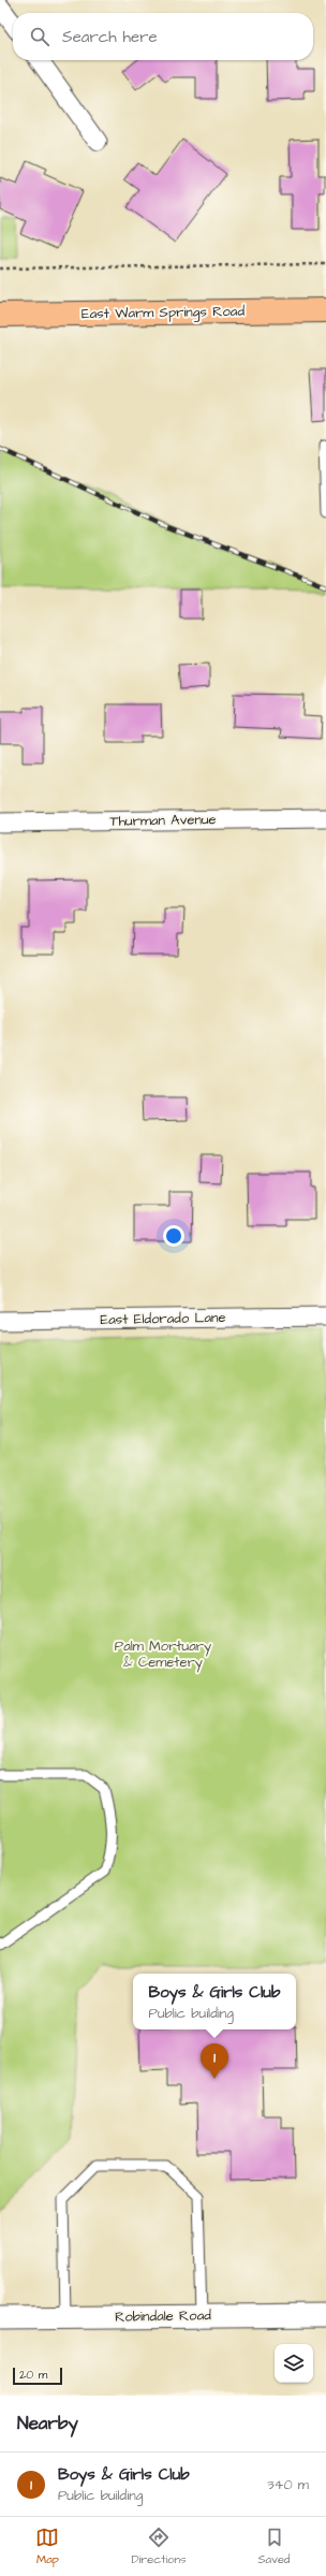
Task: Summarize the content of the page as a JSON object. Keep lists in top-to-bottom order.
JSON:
{
  "streets": {
    "main road": ["East Warm Springs Road"],
    "street": ["Thurman Avenue", "East Eldorado Lane", "Robindale Road"]
  },
  "parks": ["Palm Mortuary & Cemetery"],
  "scale_bar": "20 m",
  "page": {
    "search": "Search here",
    "popup": ["Boys & Girls Club", "Public building"],
    "pins": "1",
    "scale": "20 m",
    "heading": "Nearby",
    "list": [
      {
        "mark": "1",
        "name": "Boys & Girls Club",
        "note": "Public building",
        "value": "340 m"
      }
    ],
    "nav": ["Map", "Directions", "Saved"]
  }
}
